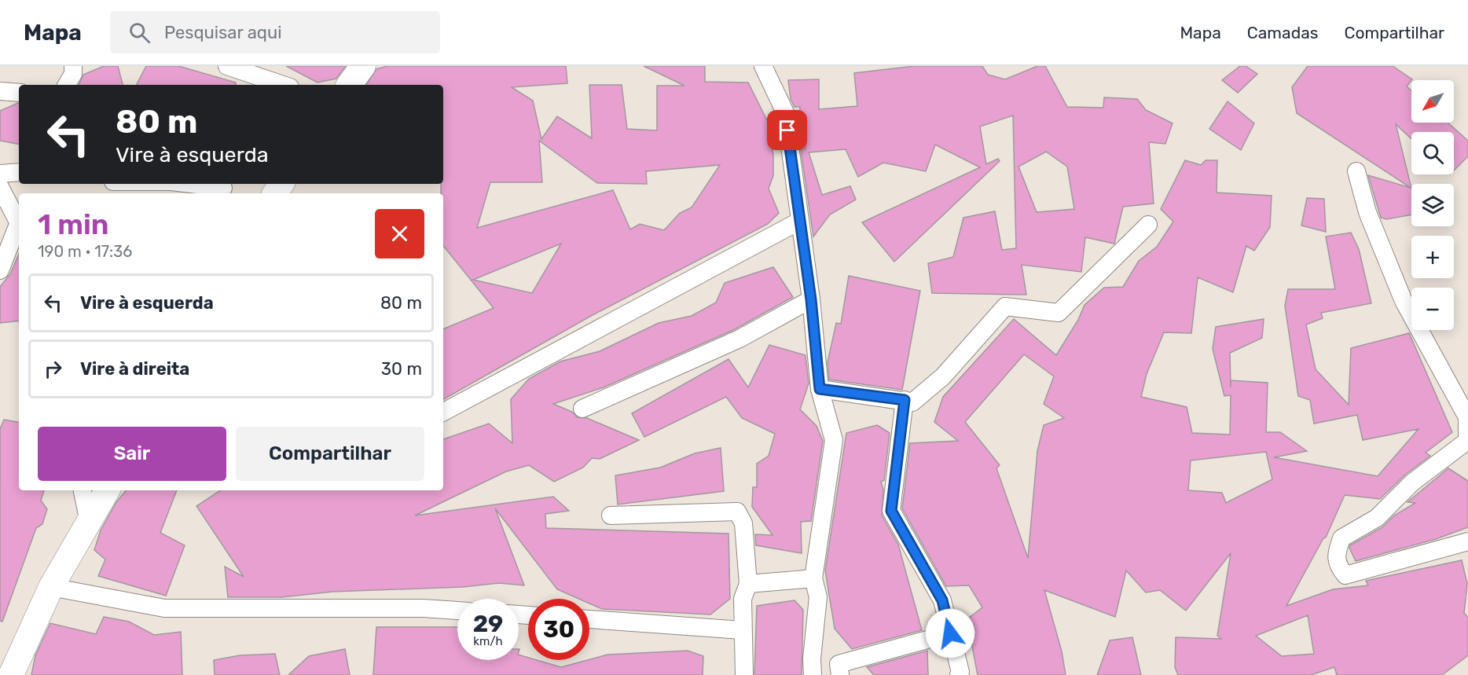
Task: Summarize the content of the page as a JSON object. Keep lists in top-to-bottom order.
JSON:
{
  "north": "bottom left",
  "page": {
    "header": "Mapa",
    "search": "Pesquisar aqui",
    "nav": ["Mapa", "Camadas", "Compartilhar"],
    "map_buttons": ["+", "−"],
    "turn": ["80 m", "Vire à esquerda"],
    "heading": ["1 min", "190 m · 17:36"],
    "list": [
      {
        "name": "Vire à esquerda",
        "value": "80 m"
      },
      {
        "name": "Vire à direita",
        "value": "30 m"
      }
    ],
    "buttons": ["Sair", "Compartilhar"],
    "speed": "29 km/h",
    "limit": "30"
  }
}
